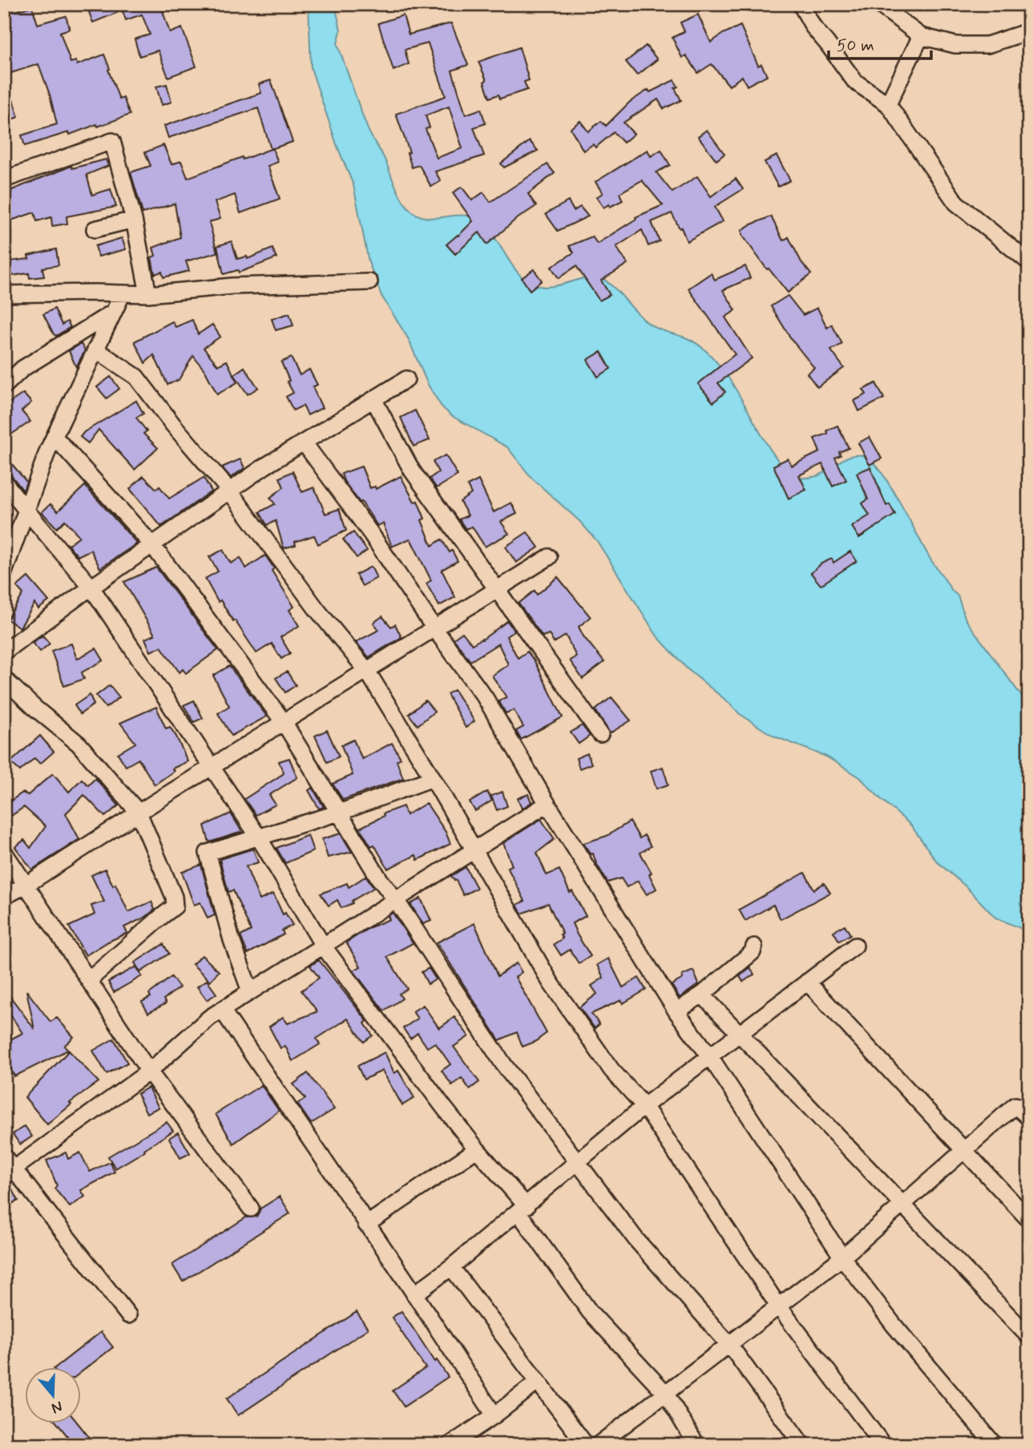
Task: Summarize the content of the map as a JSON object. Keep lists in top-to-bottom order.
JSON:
{
  "scale_bar": "50 m",
  "north": "bottom"
}
